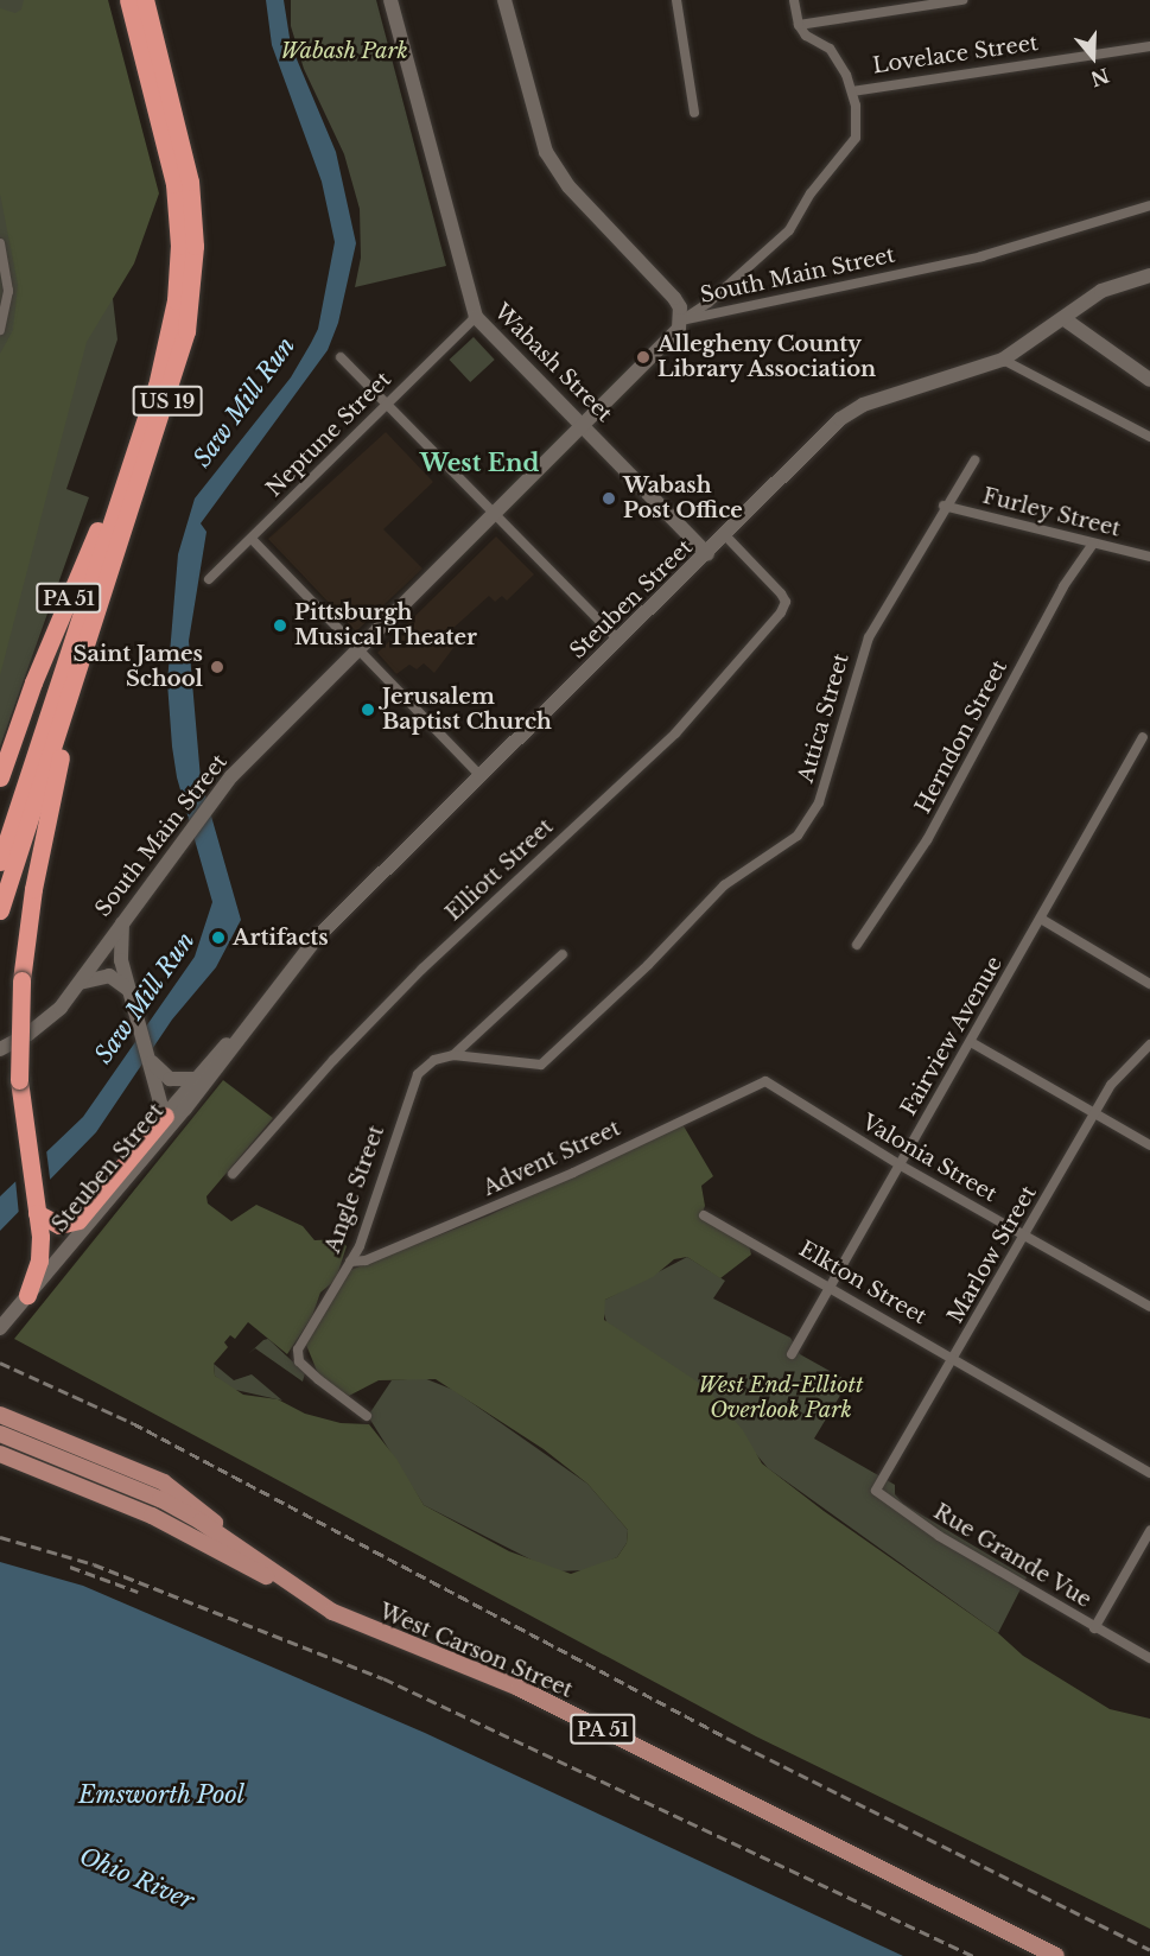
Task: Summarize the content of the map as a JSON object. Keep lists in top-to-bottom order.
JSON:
{
  "streets": {
    "highway": ["US 19", "PA 51"],
    "main road": [
      "South Main Street",
      "Wabash Street",
      "Steuben Street",
      "West Carson Street"
    ],
    "street": [
      "Lovelace Street",
      "Neptune Street",
      "Furley Street",
      "Attica Street",
      "Herndon Street",
      "Elliott Street",
      "Fairview Avenue",
      "Advent Street",
      "Valonia Street",
      "Angle Street",
      "Marlow Street",
      "Elkton Street",
      "Rue Grande Vue"
    ]
  },
  "crossings": [
    ["South Main Street", "Wabash Street"],
    ["Wabash Street", "Neptune Street"],
    ["Wabash Street", "Steuben Street"],
    ["US 19", "PA 51"],
    ["Furley Street", "Attica Street"],
    ["Furley Street", "Herndon Street"],
    ["Steuben Street", "Elliott Street"],
    ["Attica Street", "Angle Street"],
    ["Fairview Avenue", "Valonia Street"],
    ["Fairview Avenue", "Elkton Street"],
    ["Advent Street", "Valonia Street"],
    ["Advent Street", "Angle Street"],
    ["Valonia Street", "Marlow Street"],
    ["Marlow Street", "Elkton Street"],
    ["Marlow Street", "Rue Grande Vue"]
  ],
  "districts": ["West End"],
  "water": ["Saw Mill Run", "Emsworth Pool", "Ohio River"],
  "parks": ["Wabash Park", "West End-Elliott Overlook Park"],
  "places": [
    "Allegheny County Library Association",
    "Wabash Post Office",
    "Pittsburgh Musical Theater",
    "Saint James School",
    "Jerusalem Baptist Church",
    "Artifacts"
  ],
  "north": "bottom"
}
